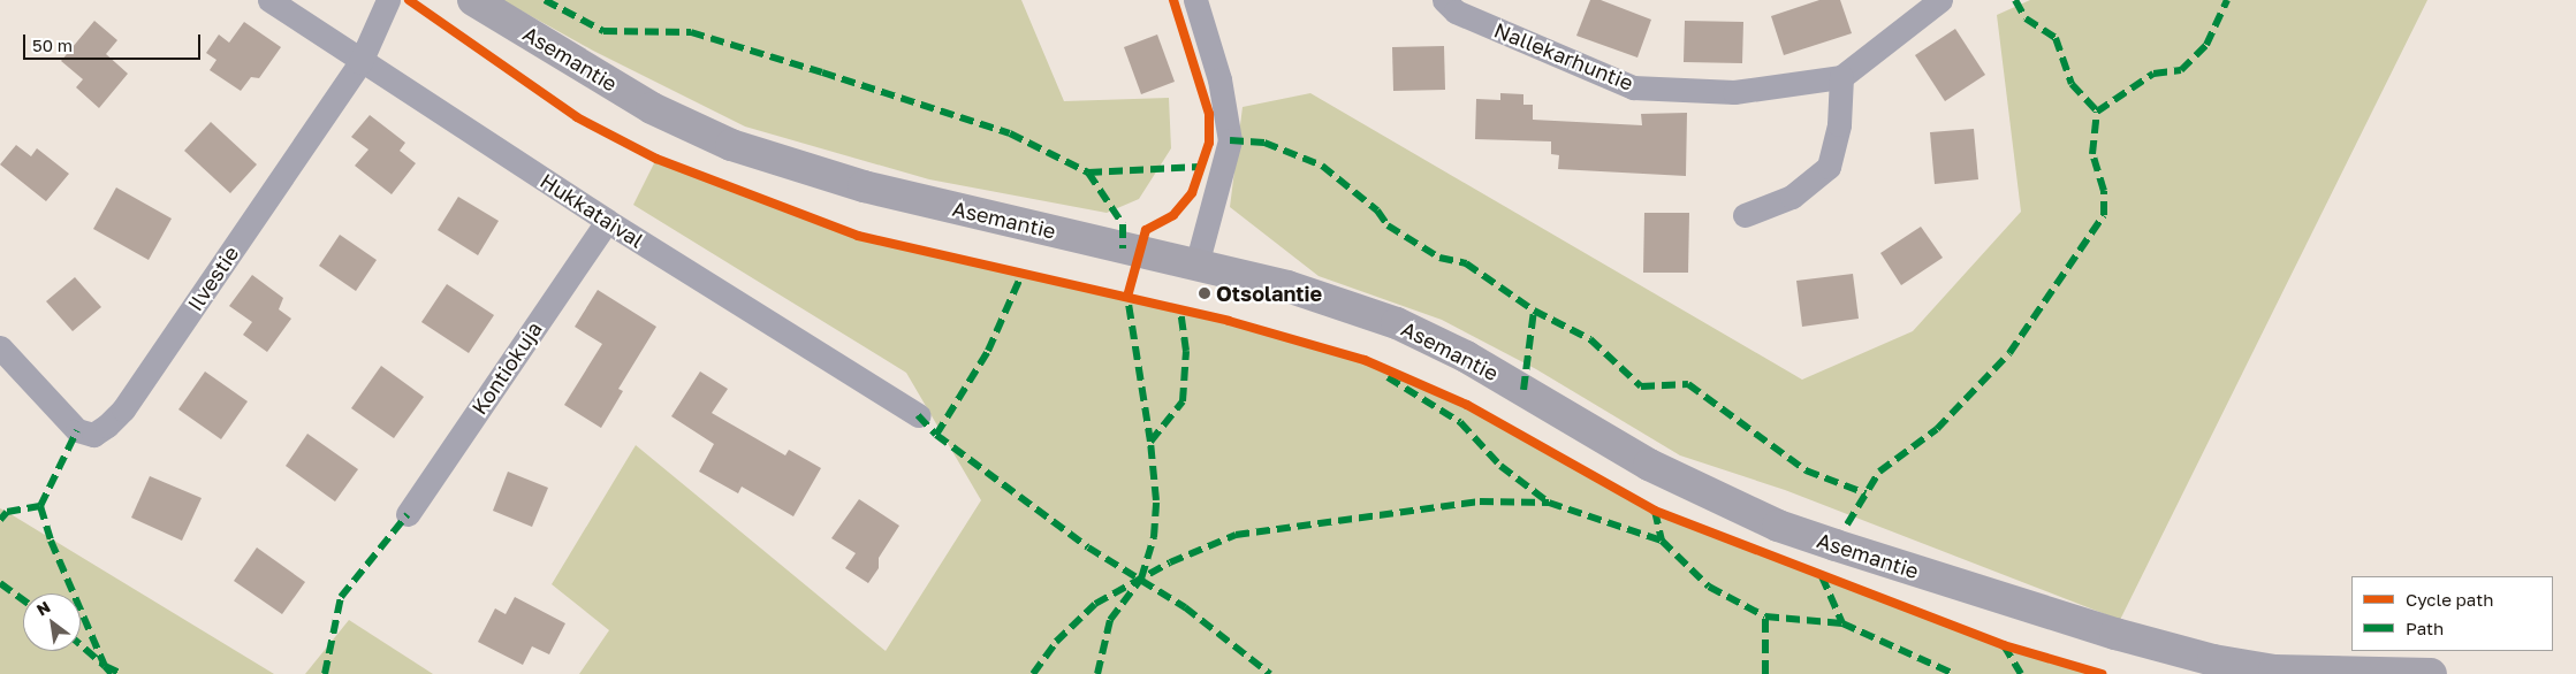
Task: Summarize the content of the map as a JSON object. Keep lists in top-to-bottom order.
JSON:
{
  "streets": {
    "main road": ["Asemantie"],
    "street": [
      "Nallekarhuntie",
      "Hukkataival",
      "Ilvestie",
      "Kontiokuja"
    ]
  },
  "crossings": [
    ["Hukkataival", "Ilvestie"],
    ["Hukkataival", "Kontiokuja"]
  ],
  "places": ["Otsolantie"],
  "legend": ["Cycle path", "Path"],
  "scale_bar": "50 m",
  "north": "top left"
}
